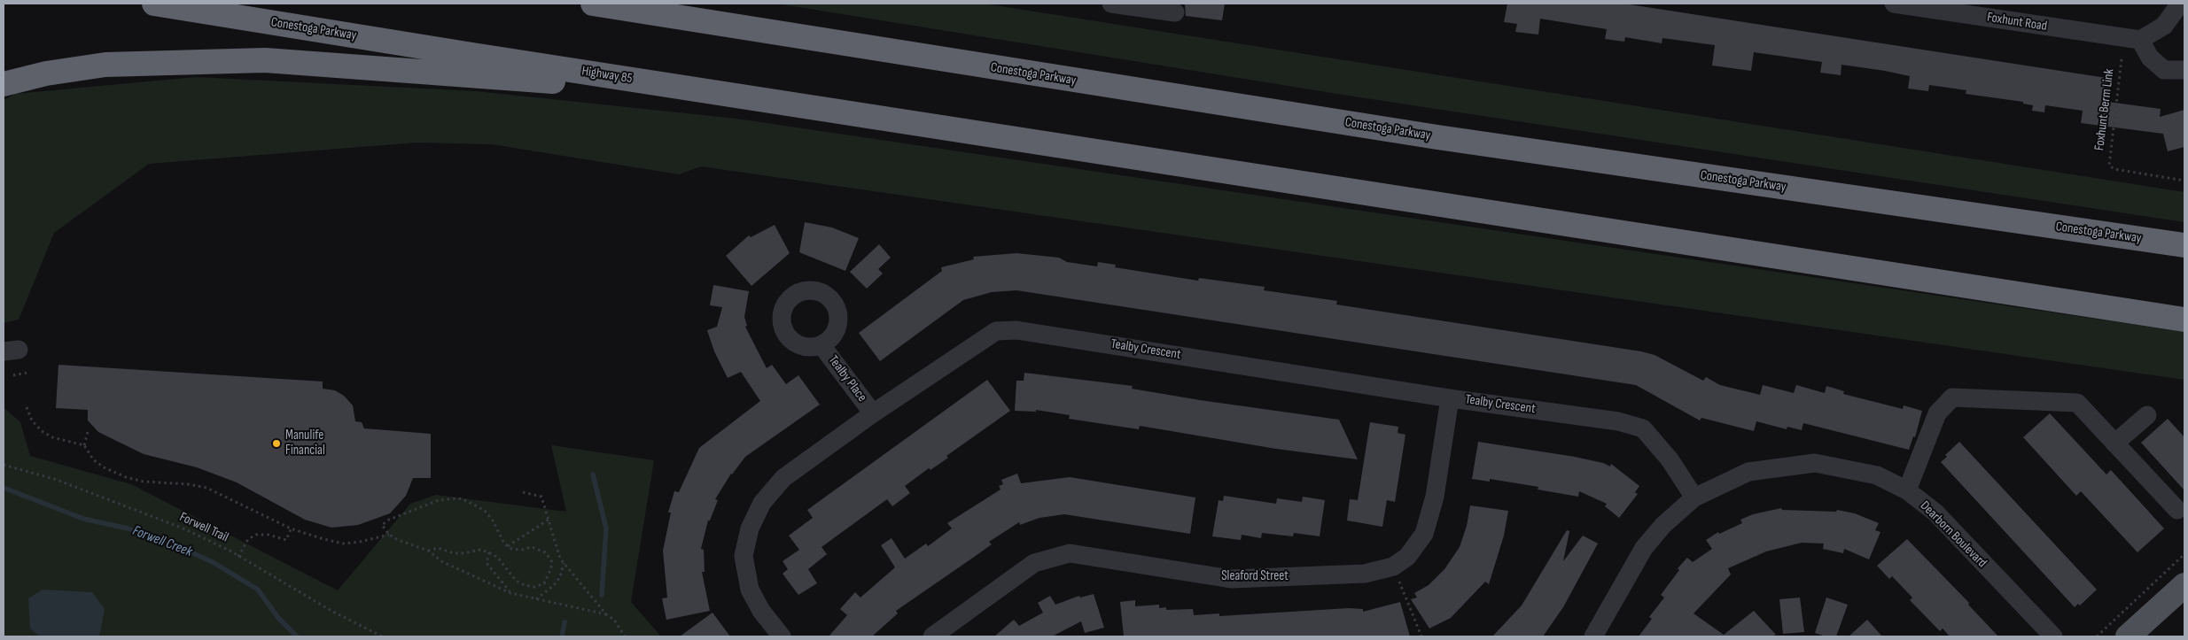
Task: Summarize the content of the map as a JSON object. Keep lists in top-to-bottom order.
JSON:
{
  "streets": {
    "highway": ["Conestoga Parkway", "Highway 85"],
    "street": [
      "Foxhunt Road",
      "Tealby Crescent",
      "Tealby Place",
      "Dearborn Boulevard",
      "Sleaford Street"
    ],
    "path": ["Foxhunt Berm Link", "Forwell Trail"]
  },
  "crossings": [
    ["Conestoga Parkway", "Highway 85"],
    ["Tealby Crescent", "Tealby Place"],
    ["Tealby Crescent", "Dearborn Boulevard"],
    ["Tealby Crescent", "Sleaford Street"]
  ],
  "water": ["Forwell Creek"],
  "places": ["Manulife Financial"]
}
